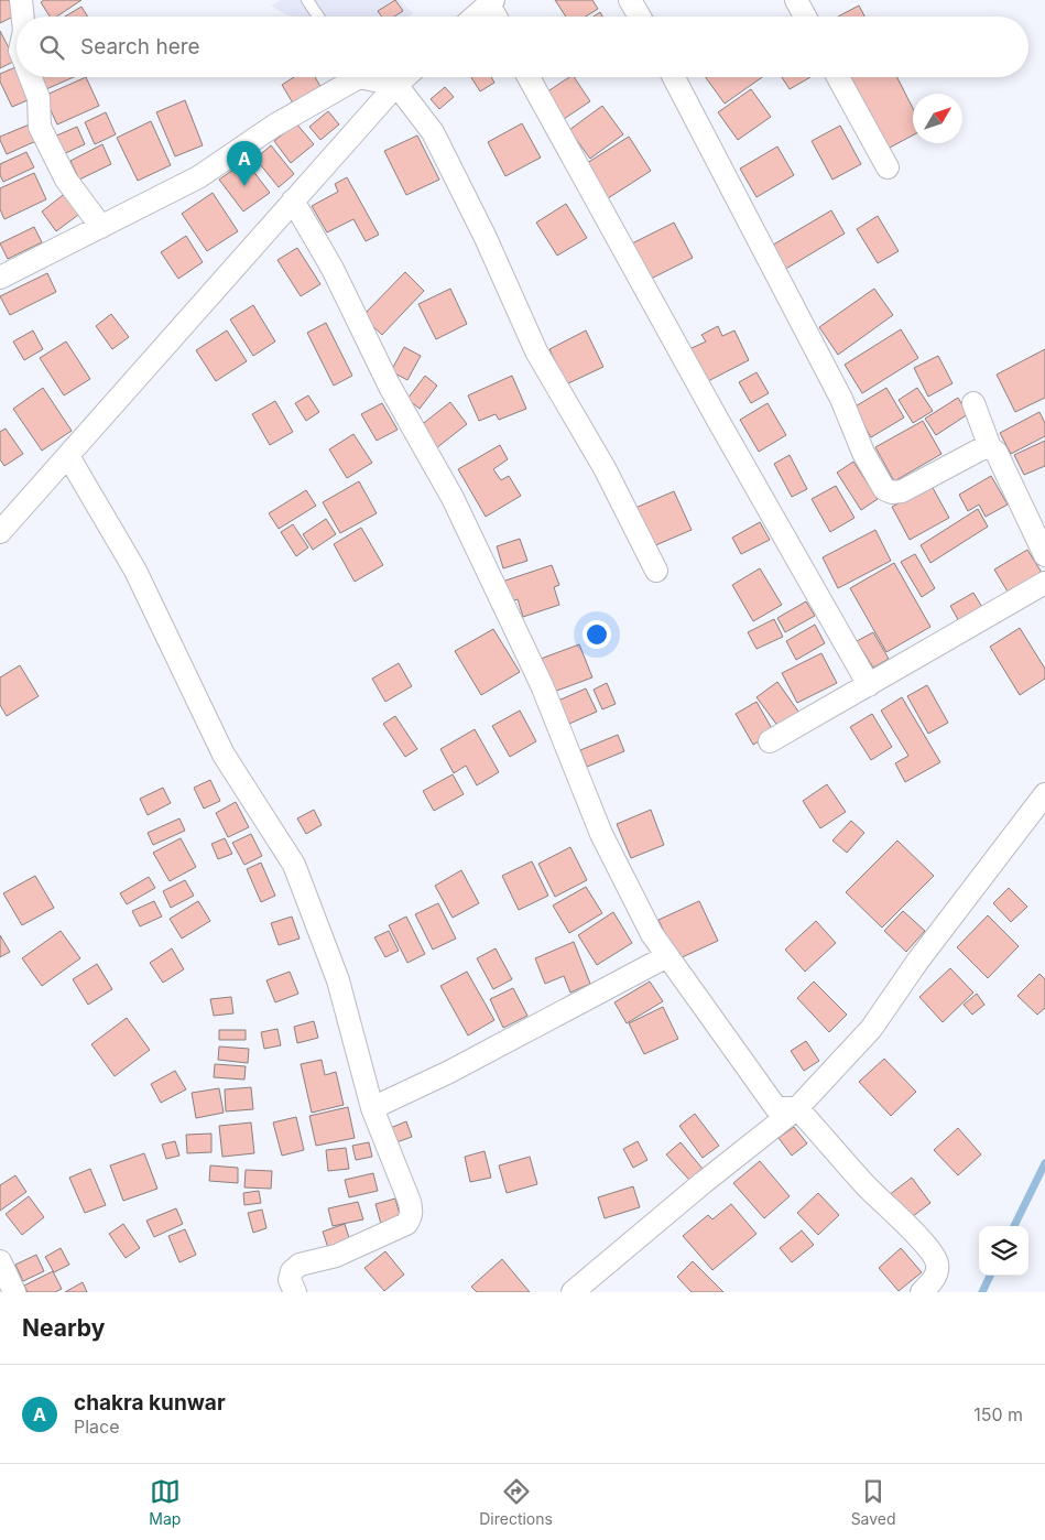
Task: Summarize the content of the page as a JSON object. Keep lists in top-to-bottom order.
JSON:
{
  "north": "top right",
  "page": {
    "search": "Search here",
    "pins": "A",
    "heading": "Nearby",
    "list": [
      {
        "mark": "A",
        "name": "chakra kunwar",
        "note": "Place",
        "value": "150 m"
      }
    ],
    "nav": ["Map", "Directions", "Saved"]
  }
}
